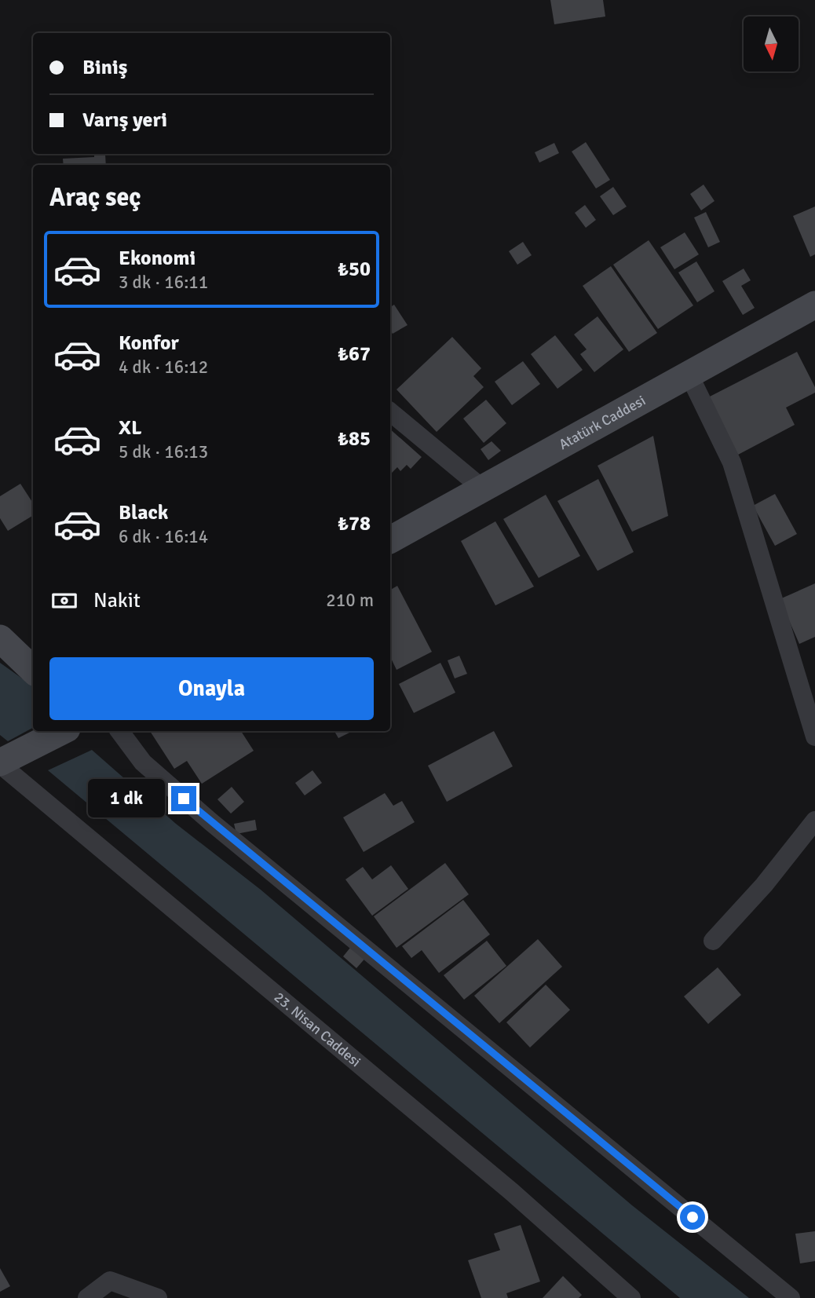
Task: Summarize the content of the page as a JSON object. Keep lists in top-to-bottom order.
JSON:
{
  "streets": {
    "main road": ["Atatürk Caddesi"],
    "street": ["23. Nisan Caddesi"]
  },
  "north": "bottom",
  "page": {
    "banner": ["Biniş", "Varış yeri"],
    "heading": "Araç seç",
    "list": [
      {
        "name": "Ekonomi",
        "note": "3 dk · 16:11",
        "value": "₺50"
      },
      {
        "name": "Konfor",
        "note": "4 dk · 16:12",
        "value": "₺67"
      },
      {
        "name": "XL",
        "note": "5 dk · 16:13",
        "value": "₺85"
      },
      {
        "name": "Black",
        "note": "6 dk · 16:14",
        "value": "₺78"
      }
    ],
    "pay": ["Nakit", "210 m"],
    "buttons": "Onayla",
    "bubble": "1 dk"
  }
}
